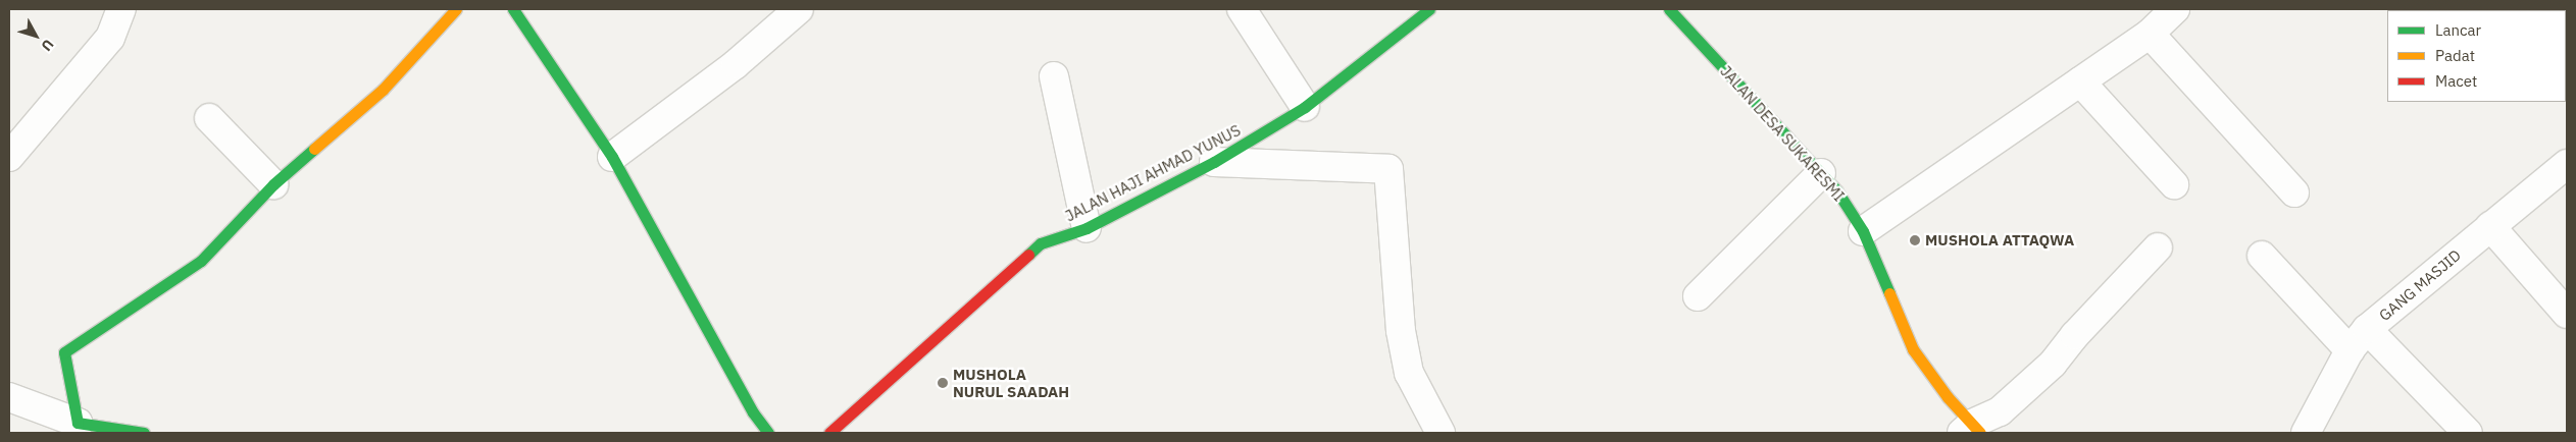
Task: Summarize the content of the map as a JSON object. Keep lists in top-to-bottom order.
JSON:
{
  "streets": {
    "street": ["JALAN DESA SUKARESMI", "JALAN HAJI AHMAD YUNUS", "GANG MASJID"]
  },
  "places": ["MUSHOLA ATTAQWA", "MUSHOLA NURUL SAADAH"],
  "legend": ["Lancar", "Padat", "Macet"],
  "north": "bottom right"
}
